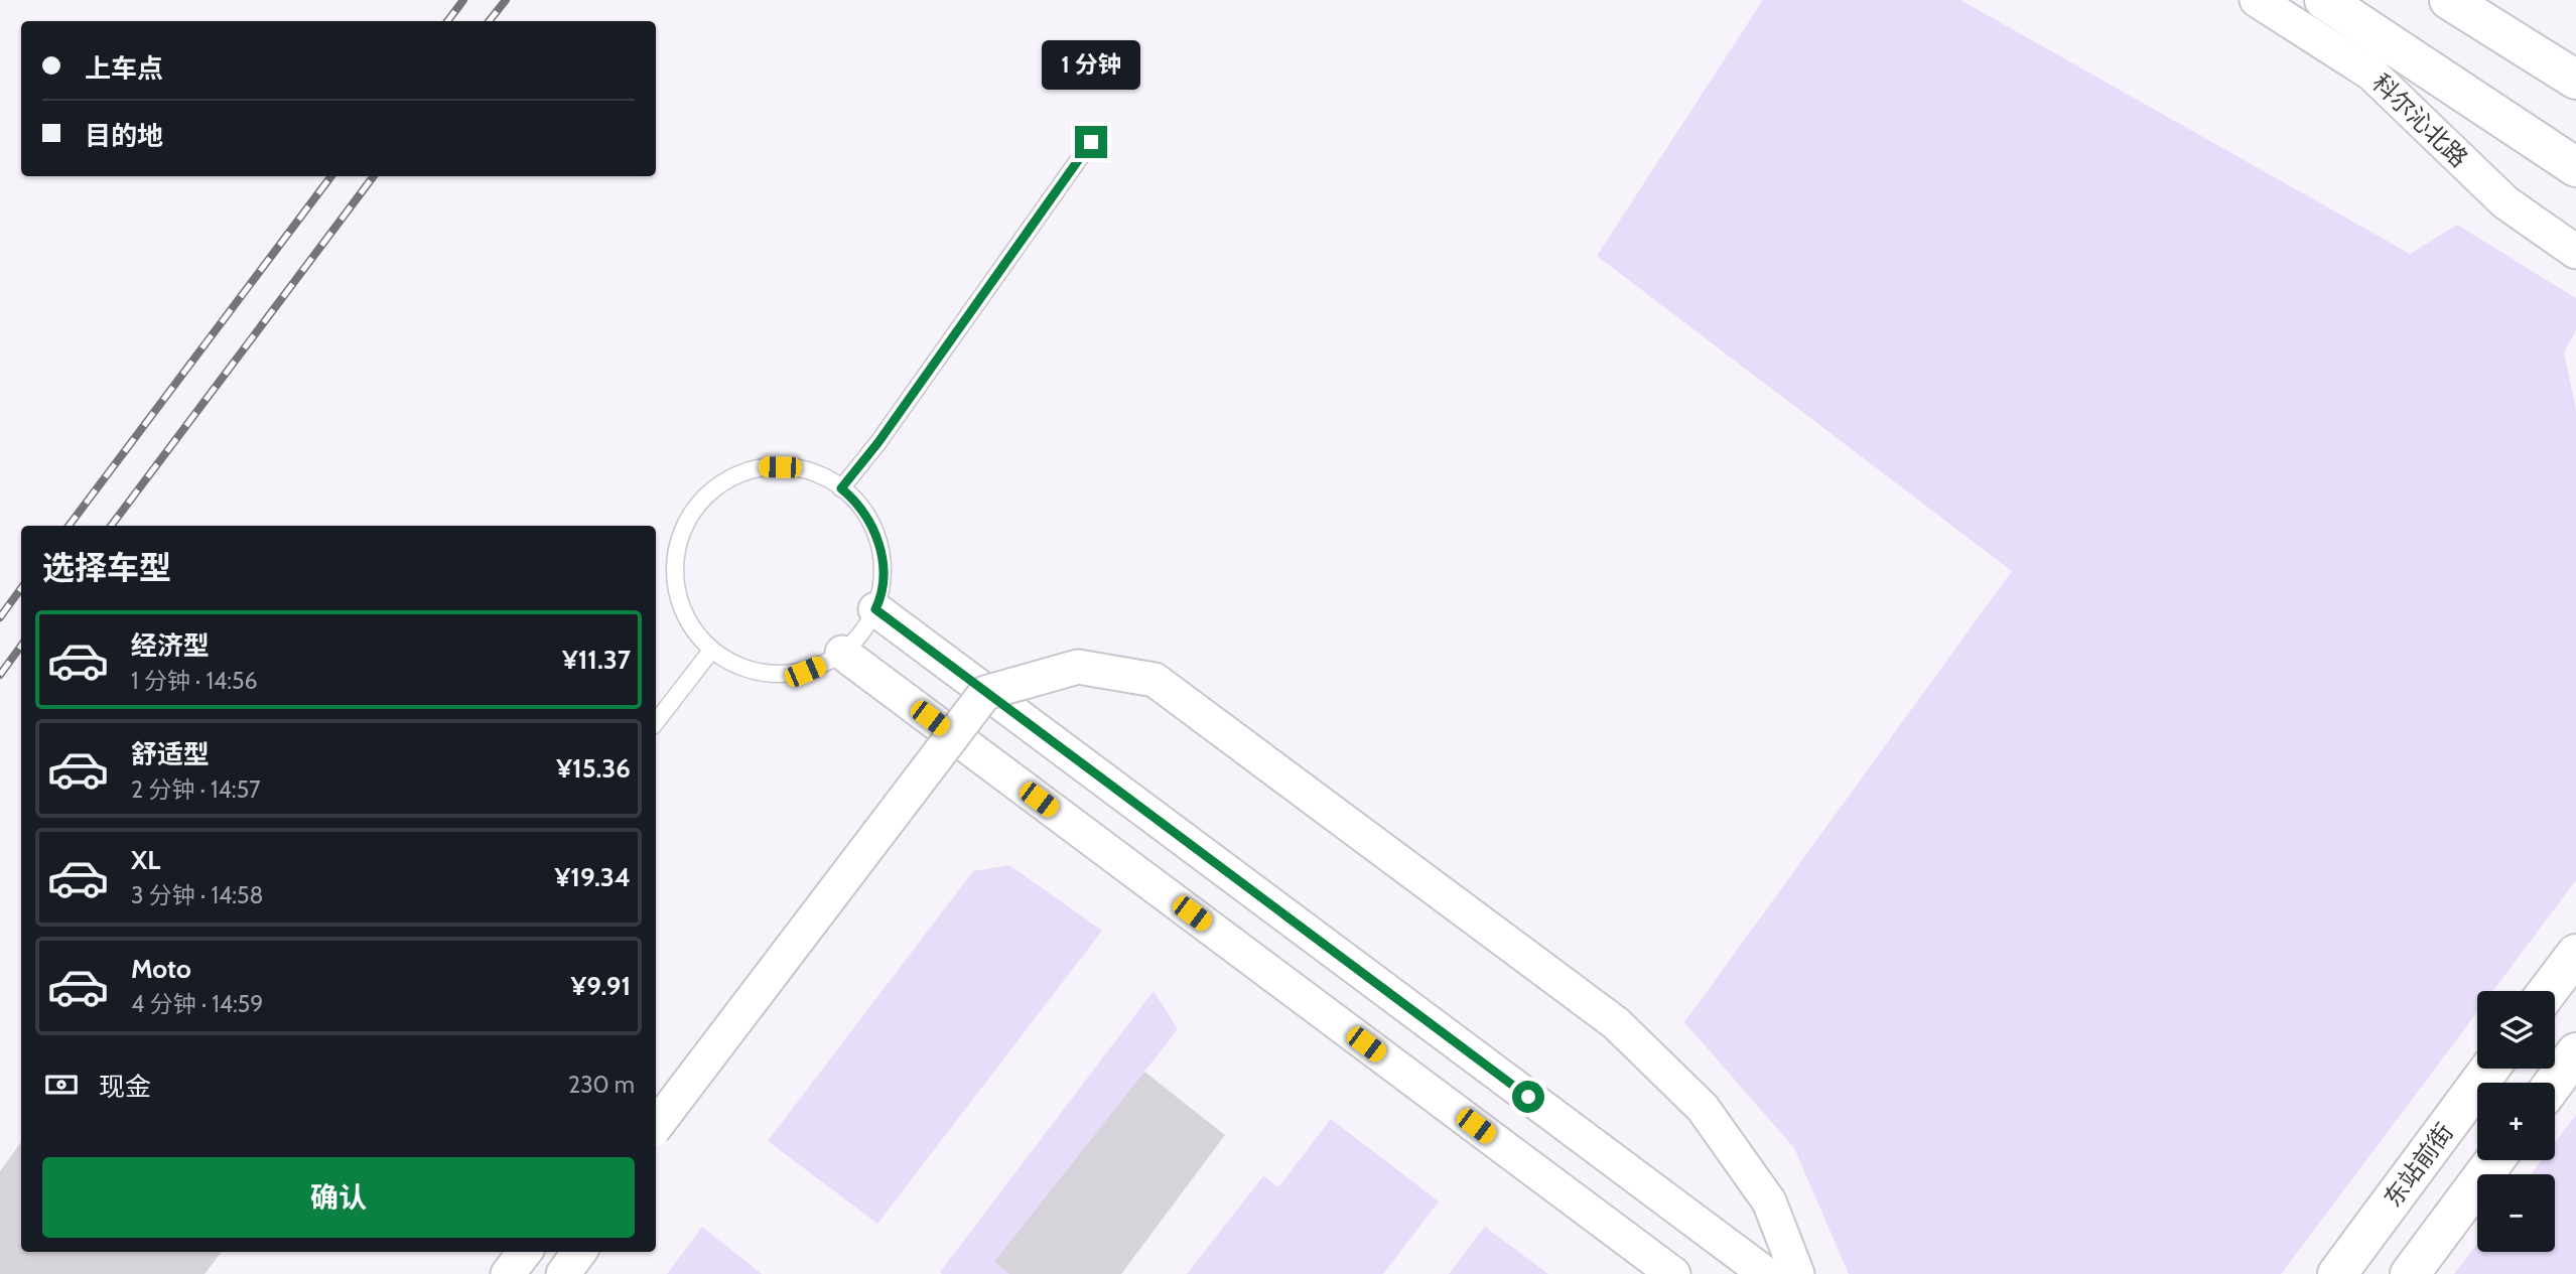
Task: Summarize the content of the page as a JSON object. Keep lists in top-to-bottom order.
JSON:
{
  "streets": {
    "main road": ["东站前街"],
    "street": ["科尔沁北路"]
  },
  "page": {
    "banner": ["上车点", "目的地"],
    "bubble": "1 分钟",
    "heading": "选择车型",
    "list": [
      {
        "name": "经济型",
        "note": "1 分钟 · 14:56",
        "value": "¥11.37"
      },
      {
        "name": "舒适型",
        "note": "2 分钟 · 14:57",
        "value": "¥15.36"
      },
      {
        "name": "XL",
        "note": "3 分钟 · 14:58",
        "value": "¥19.34"
      },
      {
        "name": "Moto",
        "note": "4 分钟 · 14:59",
        "value": "¥9.91"
      }
    ],
    "map_buttons": ["+", "−"],
    "pay": ["现金", "230 m"],
    "buttons": "确认"
  }
}
